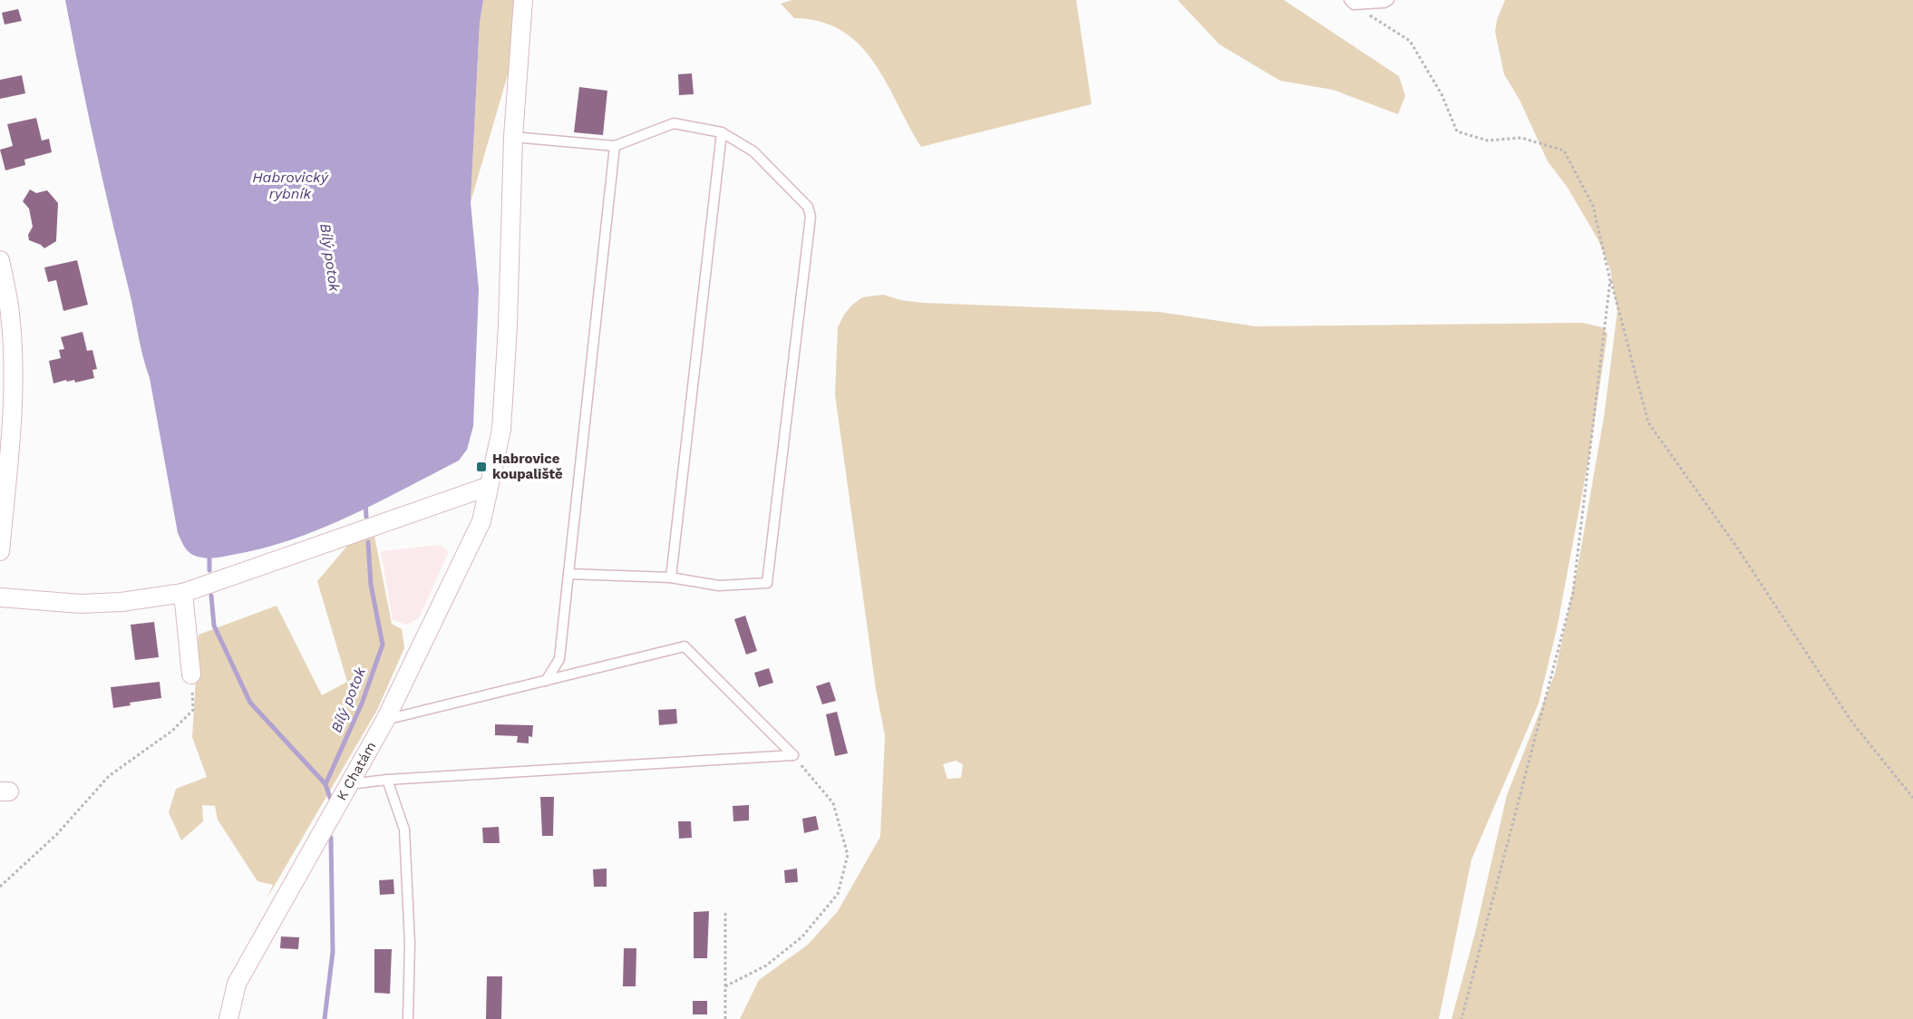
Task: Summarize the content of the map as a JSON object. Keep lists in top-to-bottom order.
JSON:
{
  "streets": {
    "street": ["K Chatám"]
  },
  "water": ["Habrovický rybník", "Bílý potok"],
  "places": {
    "transit": ["Habrovice koupaliště"]
  }
}
